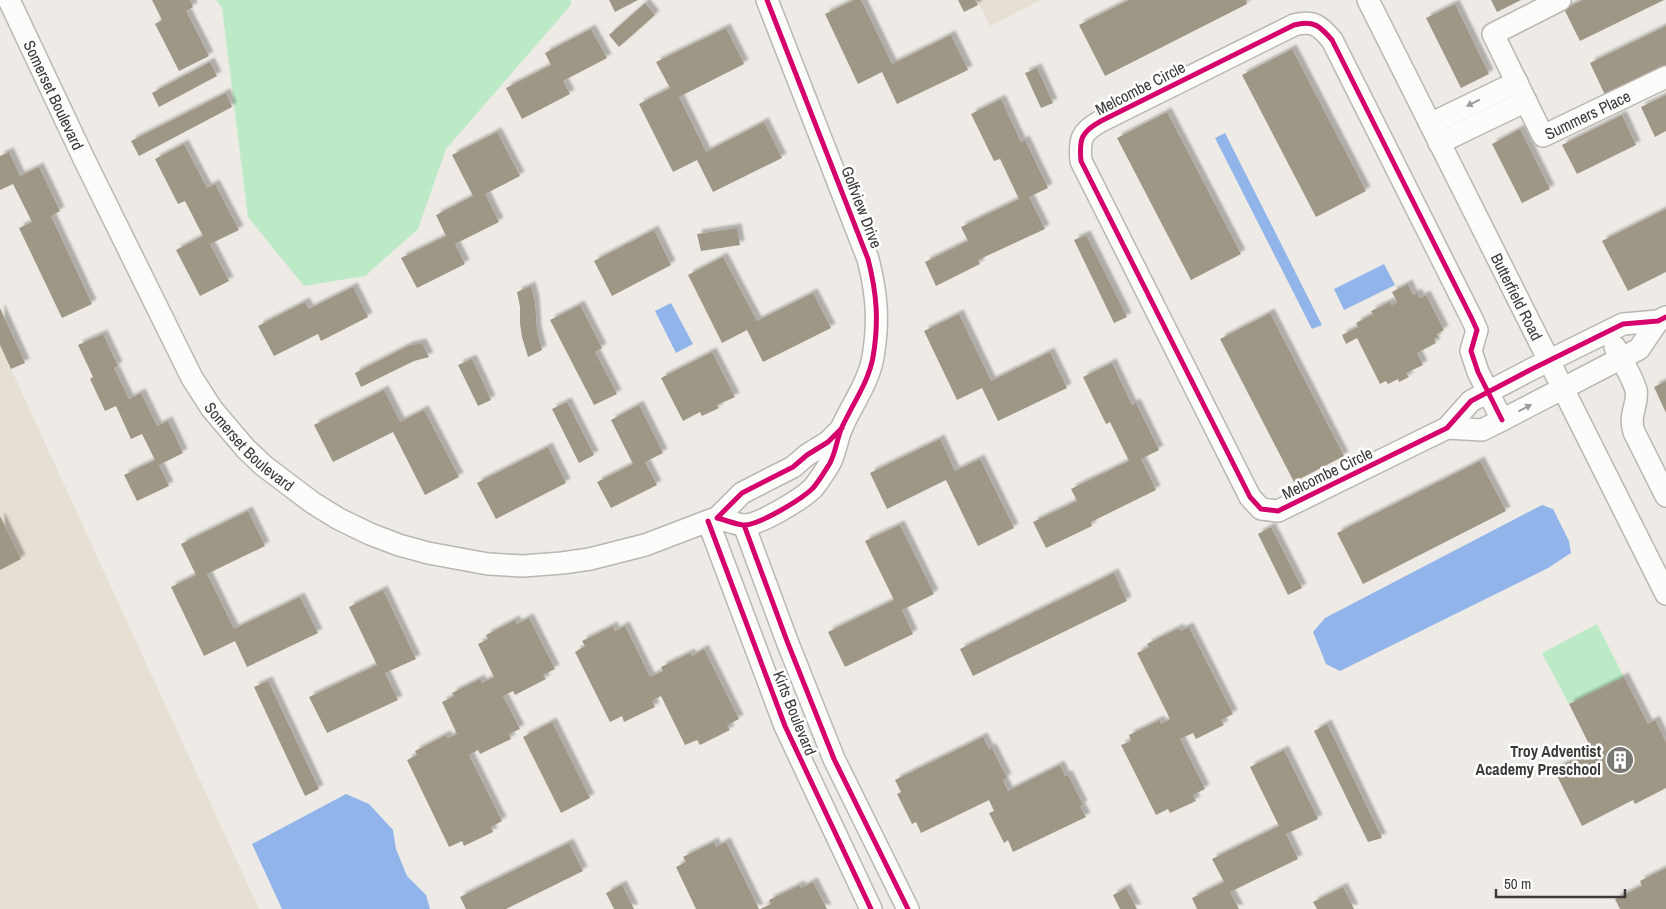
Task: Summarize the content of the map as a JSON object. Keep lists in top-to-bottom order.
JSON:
{
  "streets": {
    "street": [
      "Melcombe Circle",
      "Somerset Boulevard",
      "Summers Place",
      "Golfview Drive",
      "Butterfield Road",
      "Kirts Boulevard"
    ]
  },
  "crossings": [
    ["Melcombe Circle", "Butterfield Road"],
    ["Somerset Boulevard", "Golfview Drive"],
    ["Somerset Boulevard", "Kirts Boulevard"],
    ["Golfview Drive", "Kirts Boulevard"]
  ],
  "places": {
    "building": ["Troy Adventist Academy Preschool"]
  },
  "scale_bar": "50 m"
}
